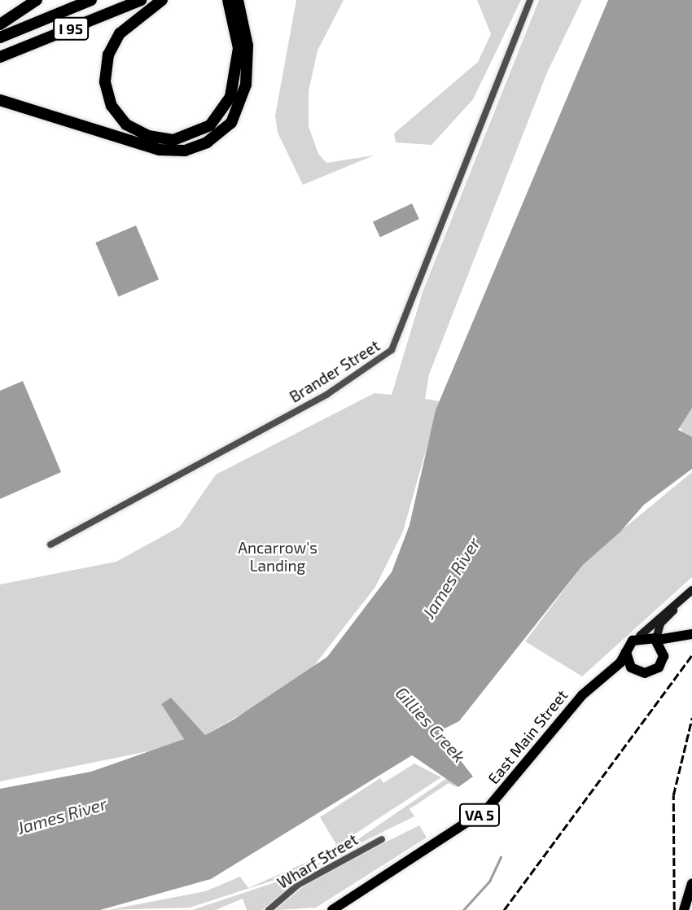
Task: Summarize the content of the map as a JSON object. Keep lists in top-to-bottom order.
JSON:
{
  "streets": {
    "highway": ["I 95"],
    "main road": ["East Main Street", "VA 5"],
    "street": ["Brander Street", "Wharf Street"]
  },
  "crossings": [
    ["East Main Street", "VA 5"]
  ],
  "water": ["James River", "Gillies Creek"],
  "parks": ["Ancarrow's Landing"]
}
